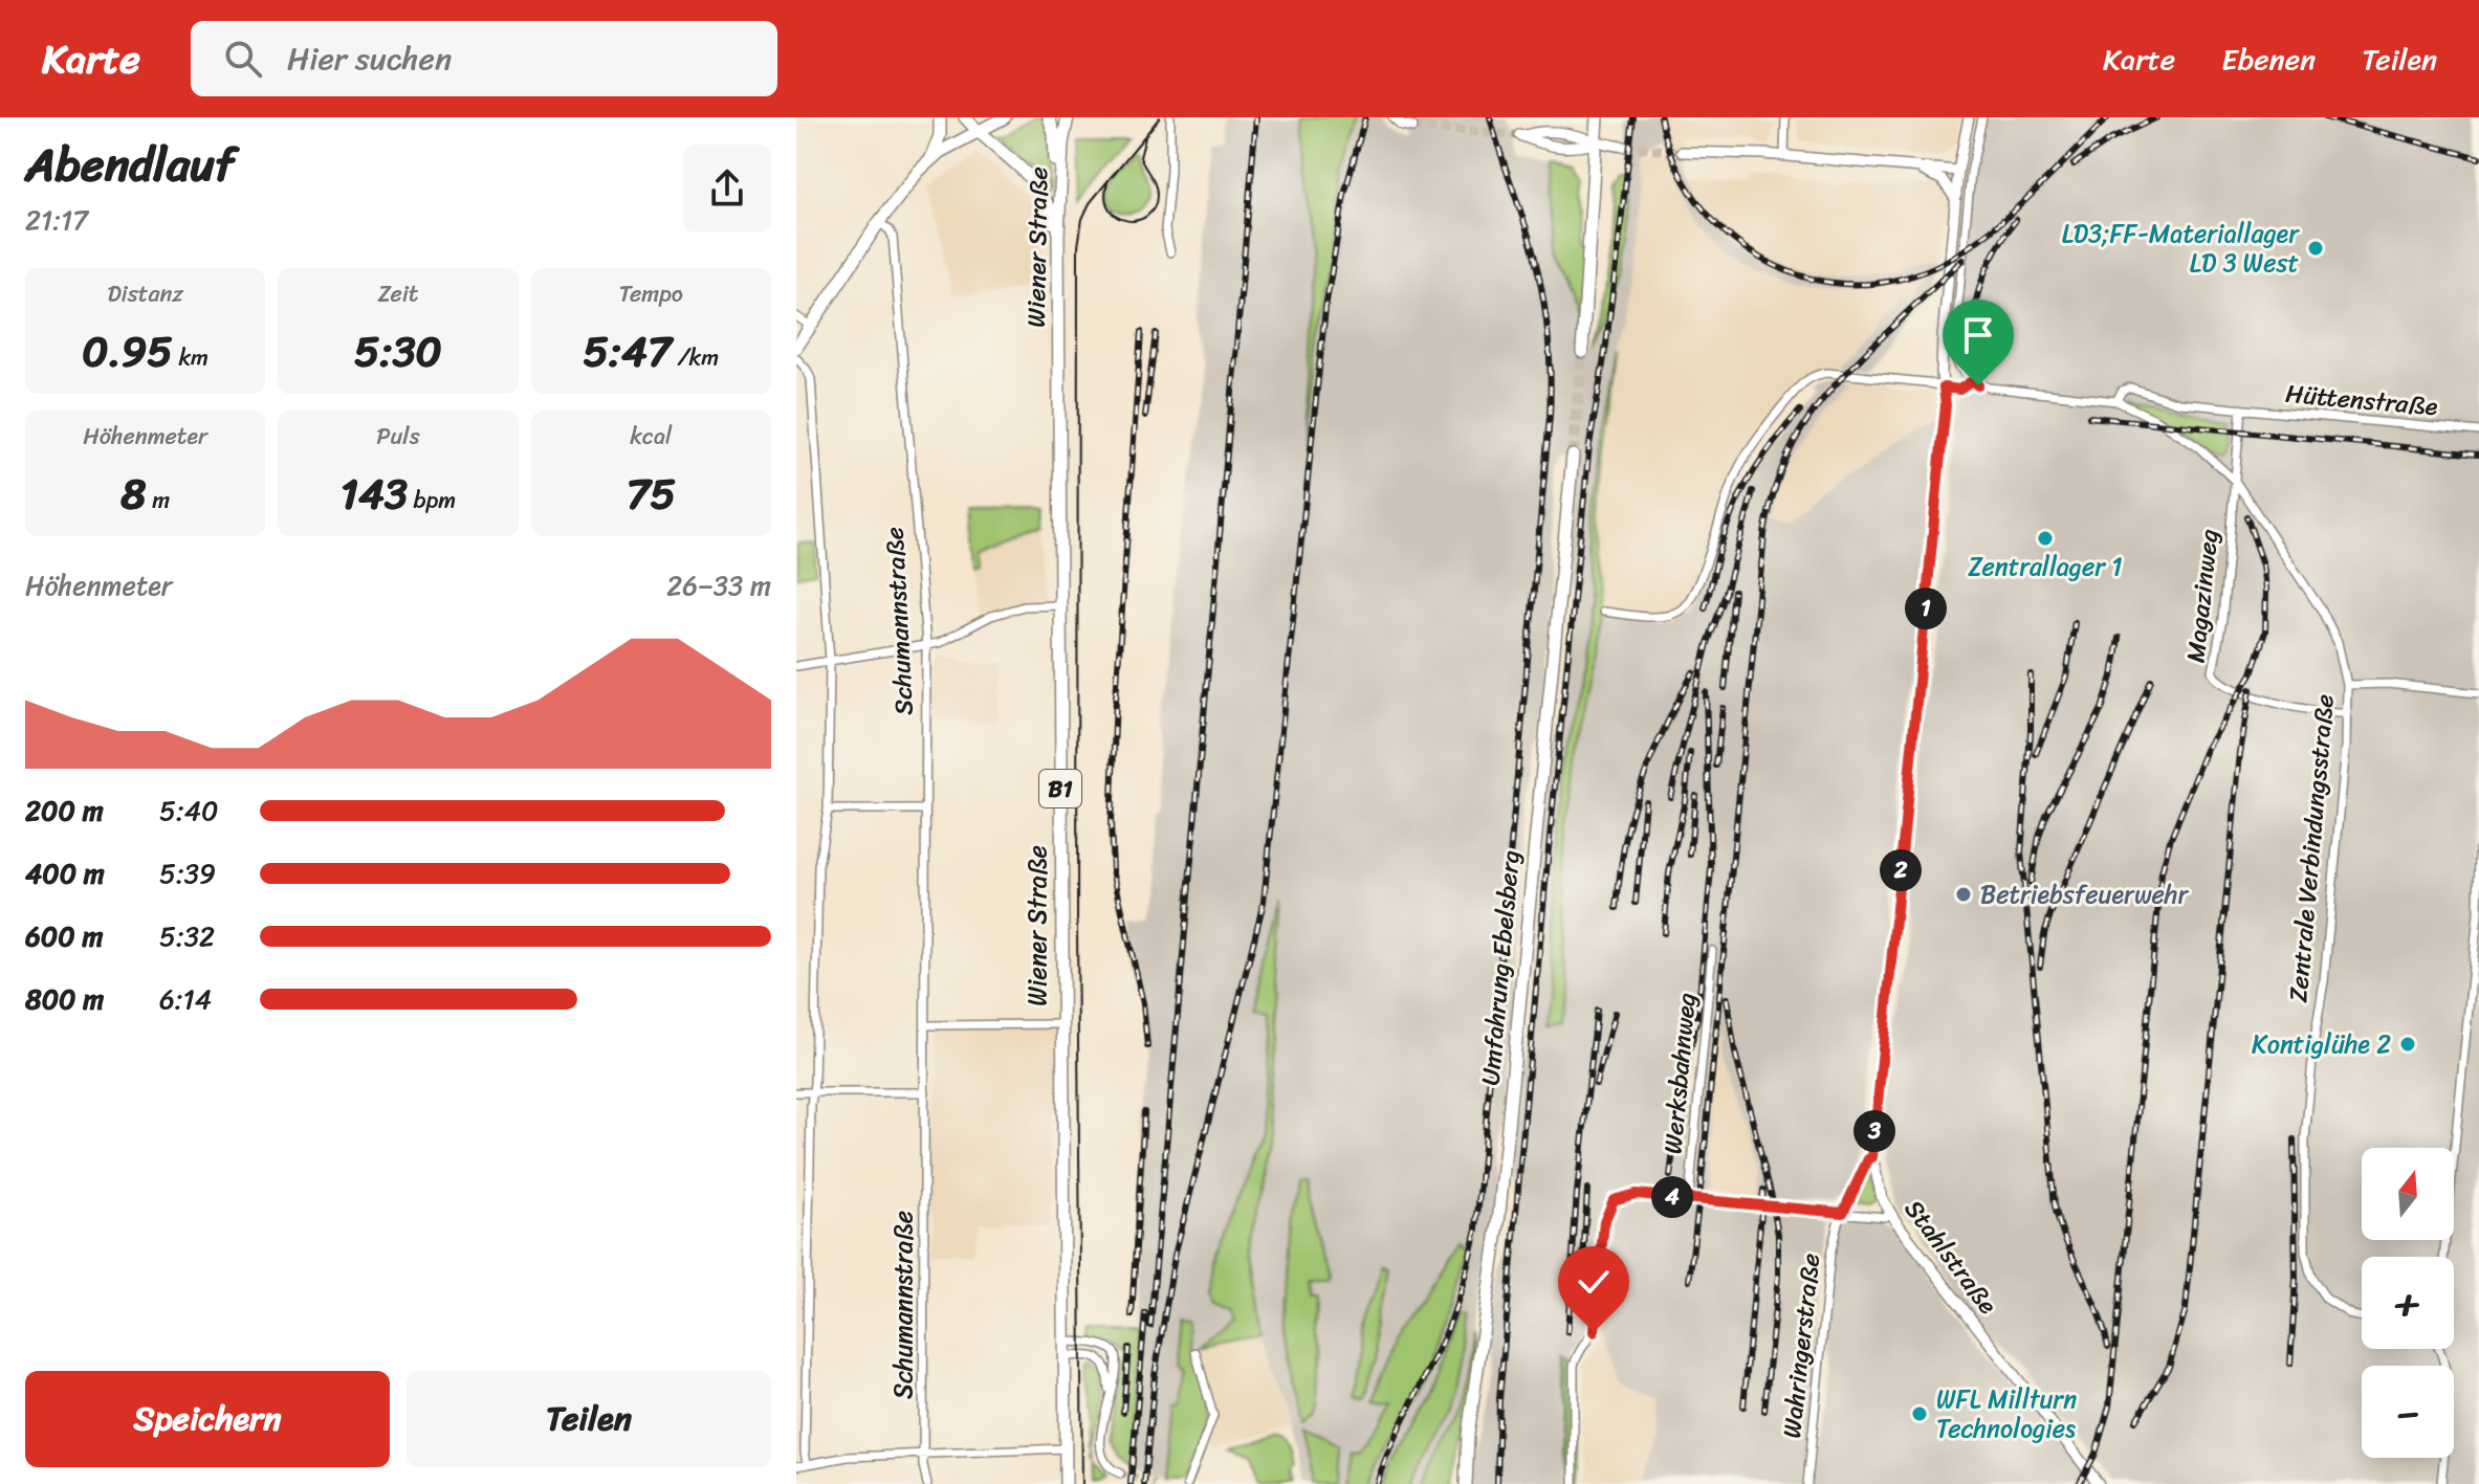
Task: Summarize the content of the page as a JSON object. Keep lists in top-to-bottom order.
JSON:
{
  "streets": {
    "main road": ["Wiener Straße", "B1", "Umfahrung Ebelsberg"],
    "street": [
      "Hüttenstraße",
      "Magazinweg",
      "Schumannstraße",
      "Zentrale Verbindungsstraße",
      "Werksbahnweg",
      "Stahlstraße",
      "Wahringerstraße"
    ]
  },
  "crossings": [
    ["Wiener Straße", "B1"],
    ["Hüttenstraße", "Zentrale Verbindungsstraße"],
    ["Magazinweg", "Zentrale Verbindungsstraße"],
    ["Stahlstraße", "Wahringerstraße"]
  ],
  "places": [
    "LD3;FF-Materiallager LD 3 West",
    "Zentrallager 1",
    "Betriebsfeuerwehr",
    "Kontiglühe 2",
    "WFL Millturn Technologies"
  ],
  "north": "top",
  "page": {
    "header": "Karte",
    "search": "Hier suchen",
    "nav": ["Karte", "Ebenen", "Teilen"],
    "heading": ["Abendlauf", "21:17"],
    "stats": [
      ["Distanz", "0.95 km"],
      ["Zeit", "5:30"],
      ["Tempo", "5:47 /km"],
      ["Höhenmeter", "8 m"],
      ["Puls", "143 bpm"],
      ["kcal", "75"]
    ],
    "chart": ["Höhenmeter", "26–33 m"],
    "pins": [
      "1",
      "2",
      "3",
      "4"
    ],
    "list": [
      {
        "name": "200 m",
        "note": "5:40"
      },
      {
        "name": "400 m",
        "note": "5:39"
      },
      {
        "name": "600 m",
        "note": "5:32"
      },
      {
        "name": "800 m",
        "note": "6:14"
      }
    ],
    "map_buttons": ["+", "−"],
    "buttons": ["Speichern", "Teilen"]
  }
}
